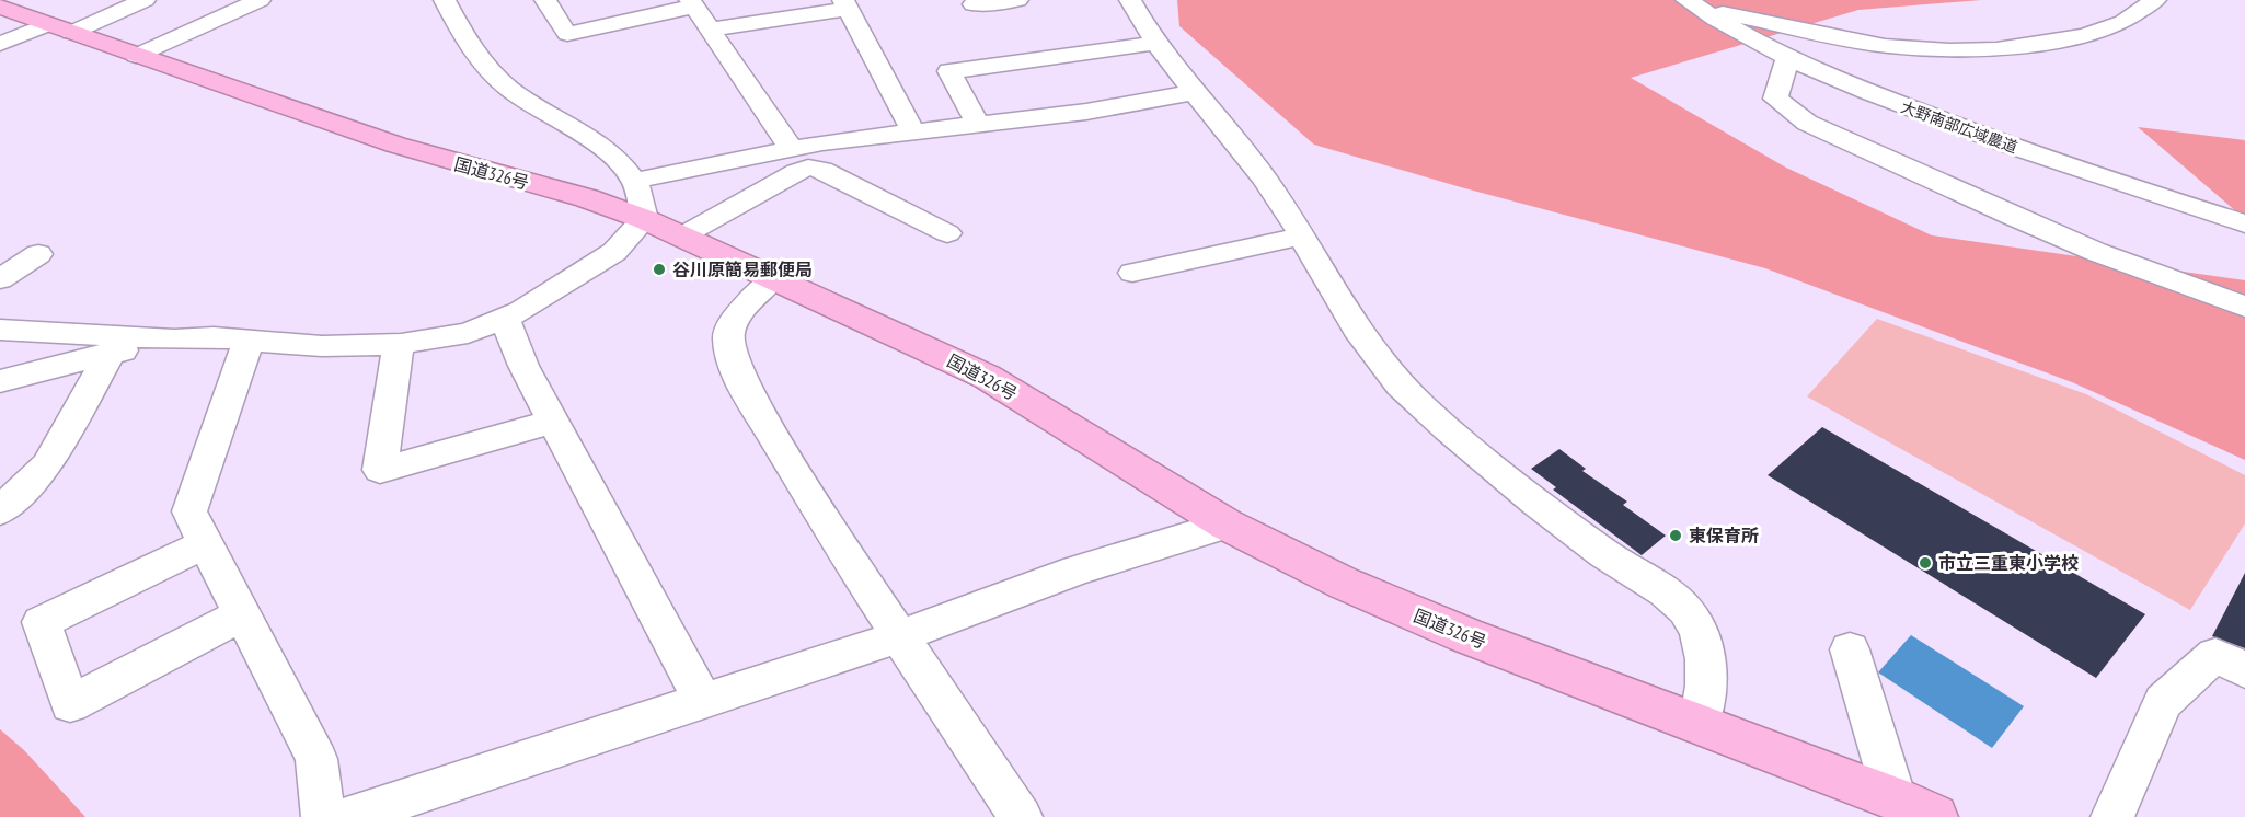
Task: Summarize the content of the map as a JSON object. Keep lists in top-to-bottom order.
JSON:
{
  "streets": {
    "highway": ["国道326号"],
    "street": ["大野南部広域農道"]
  },
  "places": ["谷川原簡易郵便局", "東保育所", "市立三重東小学校"]
}
